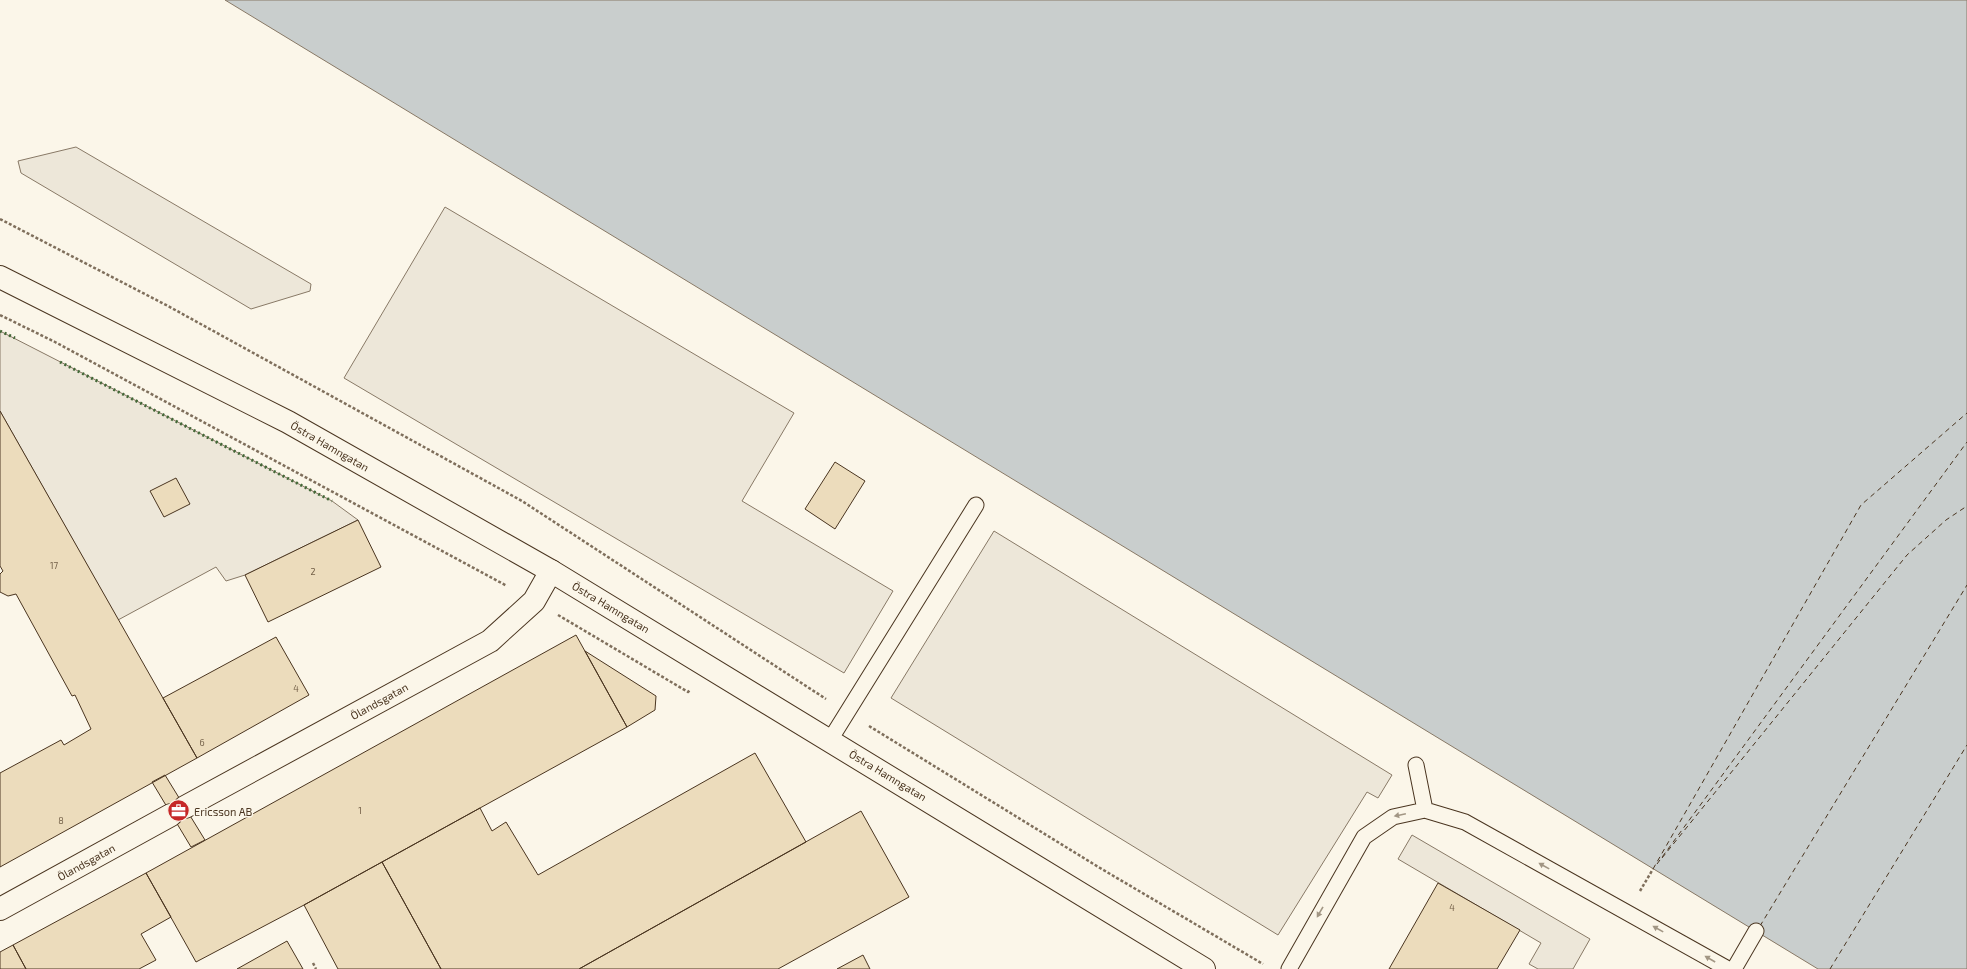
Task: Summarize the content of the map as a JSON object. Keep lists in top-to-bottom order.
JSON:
{
  "streets": {
    "street": ["Östra Hamngatan", "Ölandsgatan"]
  },
  "crossings": [
    ["Östra Hamngatan", "Ölandsgatan"]
  ],
  "places": {
    "office": ["Ericsson AB"]
  },
  "house_numbers": [
    "17",
    "2",
    "4",
    "6",
    "1",
    "8",
    "4"
  ]
}
